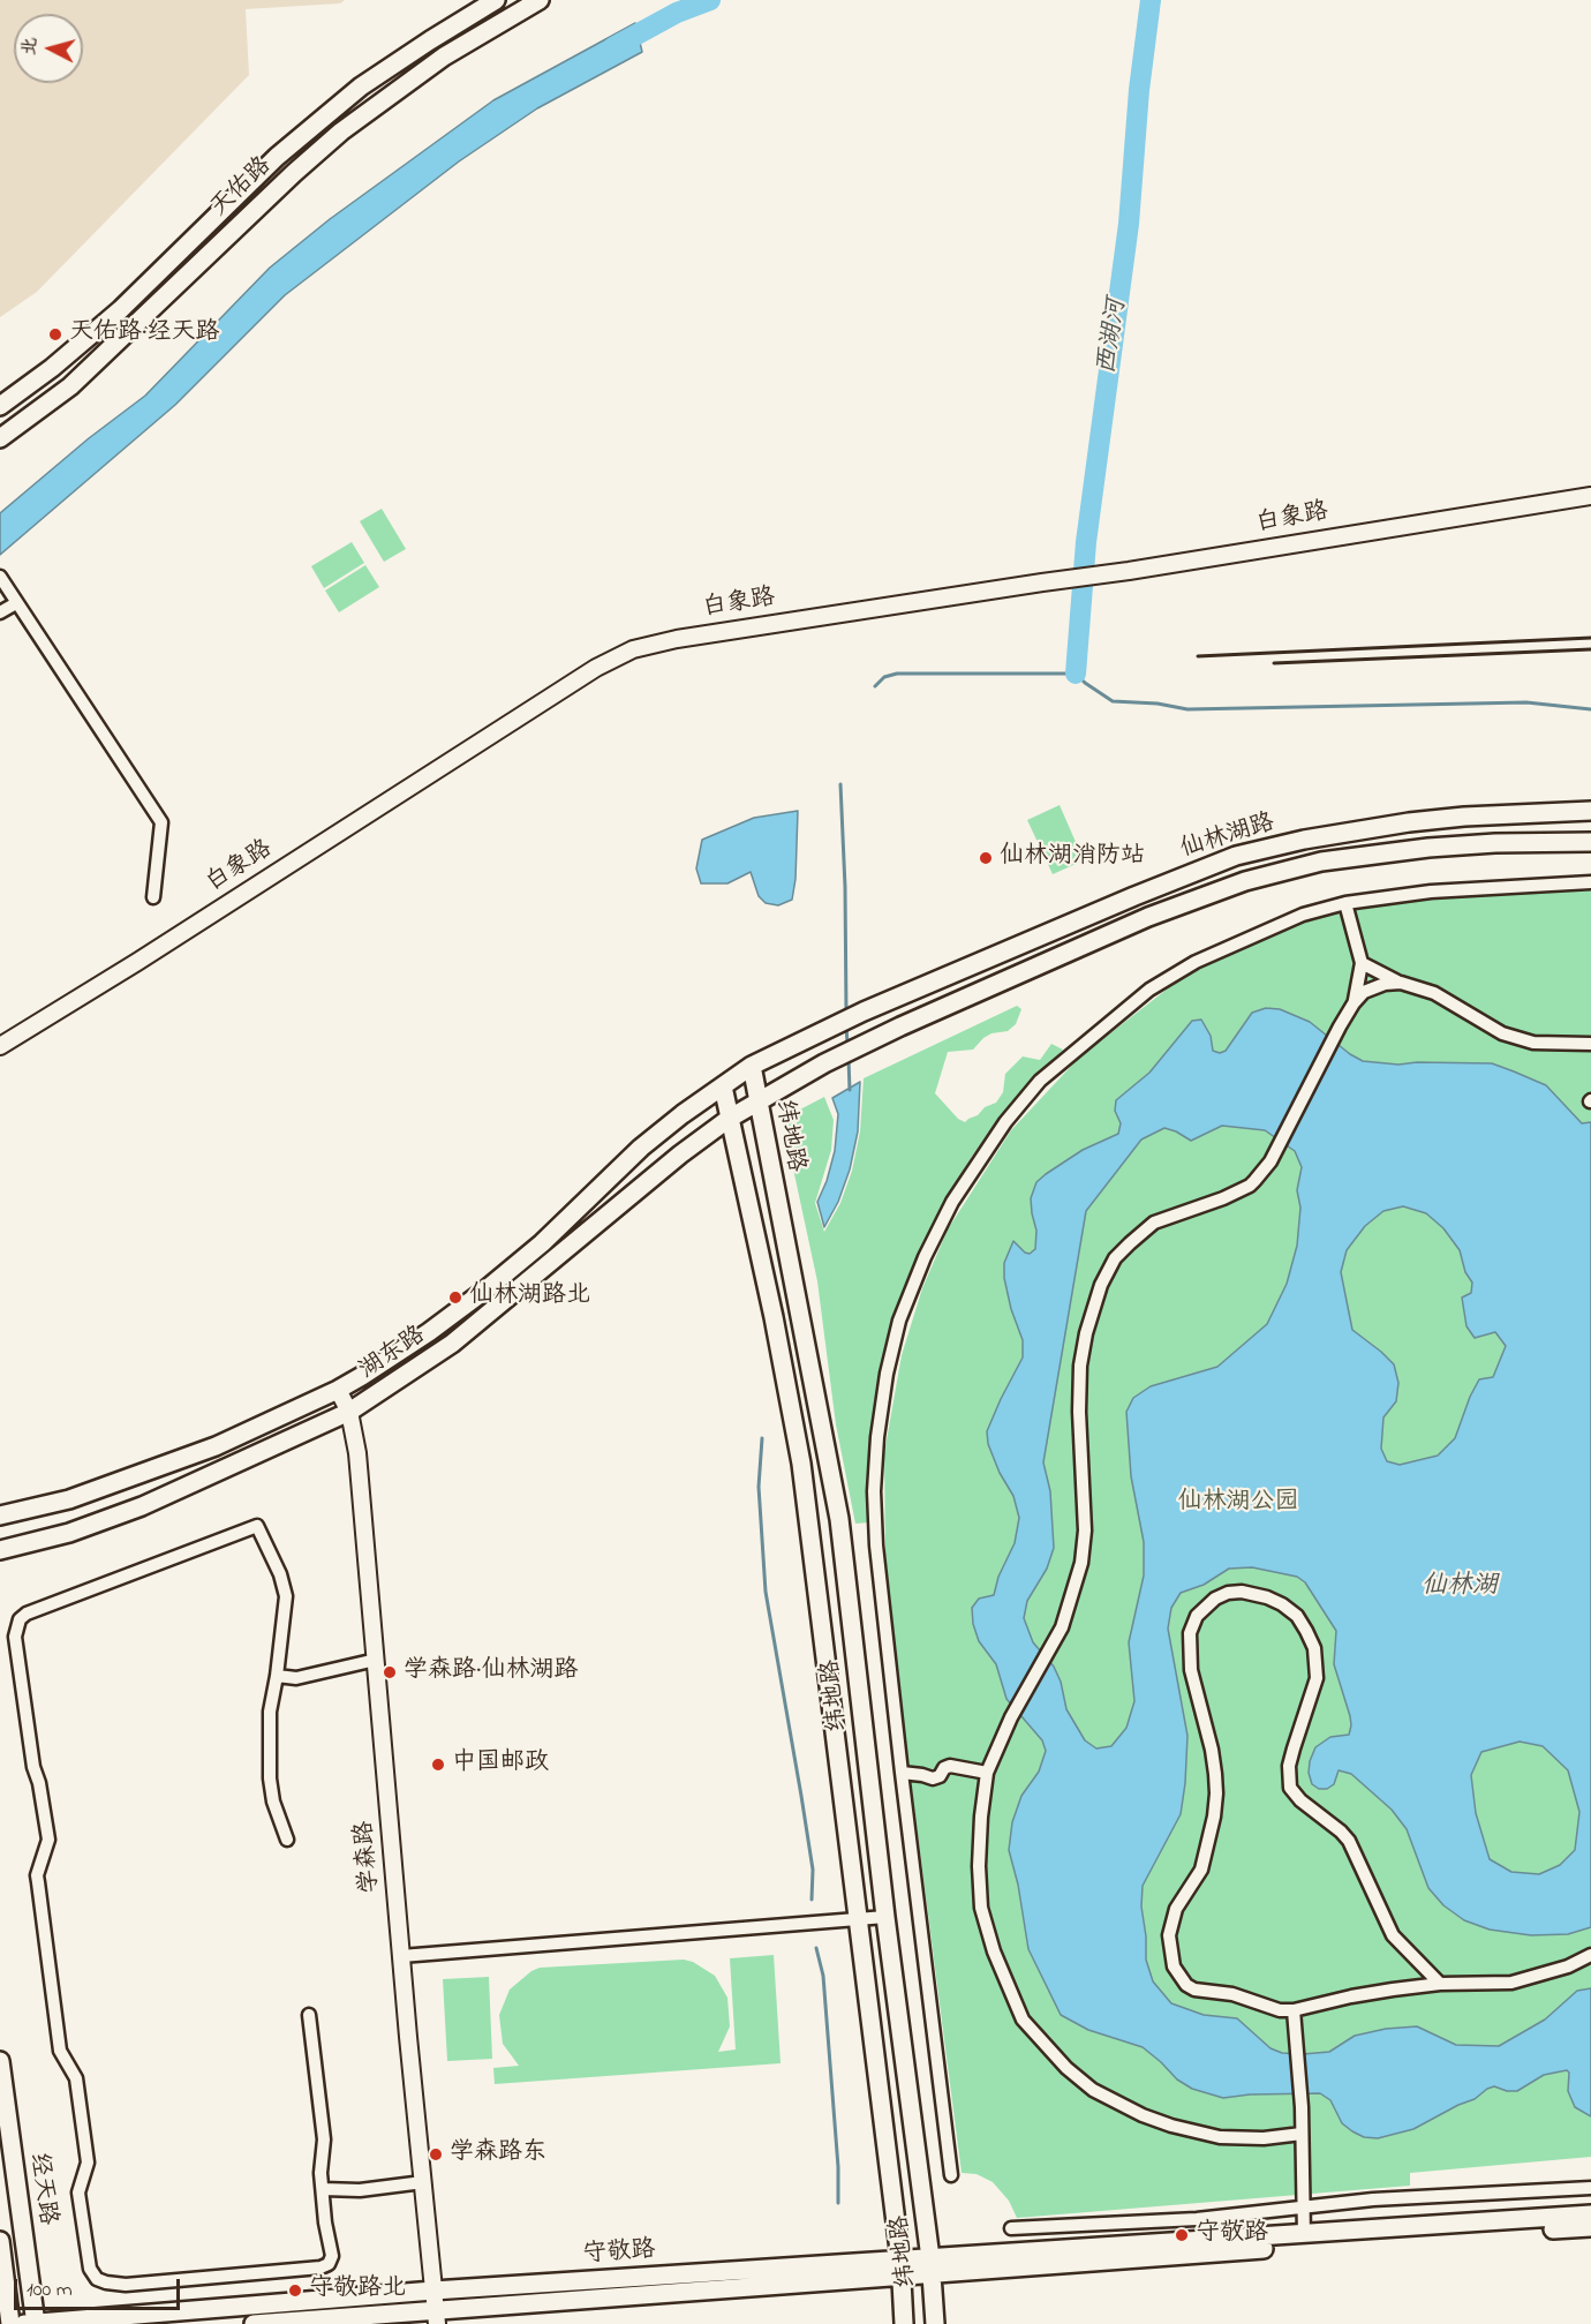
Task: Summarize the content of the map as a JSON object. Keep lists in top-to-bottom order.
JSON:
{
  "streets": {
    "main road": [
      "天佑路",
      "仙林湖路",
      "纬地路",
      "湖东路",
      "经天路",
      "守敬路"
    ],
    "street": ["白象路", "学森路"]
  },
  "crossings": [
    ["仙林湖路", "纬地路"],
    ["仙林湖路", "湖东路"],
    ["纬地路", "湖东路"],
    ["纬地路", "守敬路"],
    ["湖东路", "学森路"],
    ["学森路", "守敬路"],
    ["经天路", "守敬路"]
  ],
  "water": ["西湖河", "仙林湖"],
  "parks": ["仙林湖公园"],
  "places": [
    "天佑路·经天路",
    "仙林湖消防站",
    "仙林湖路北",
    "学森路·仙林湖路",
    "中国邮政",
    "学森路东",
    "守敬路",
    "守敬路北"
  ],
  "scale_bar": "100 m",
  "north": "left"
}
